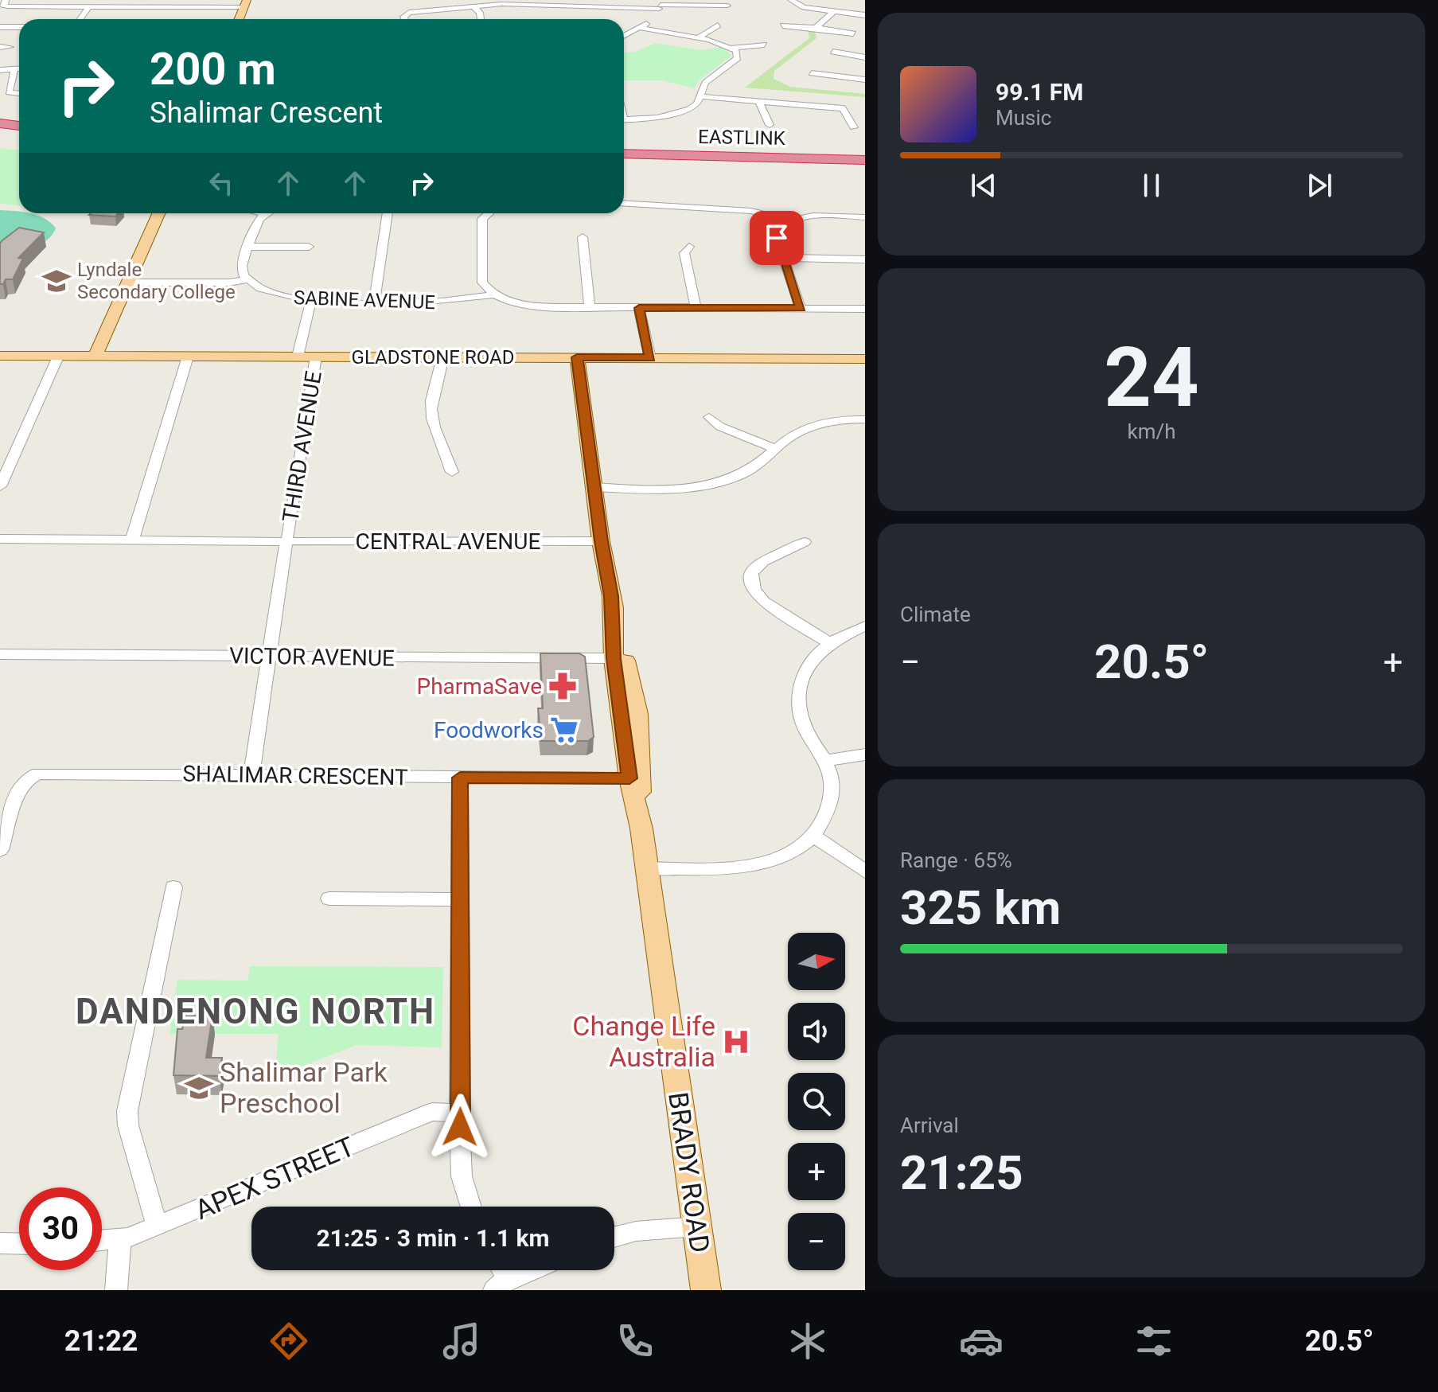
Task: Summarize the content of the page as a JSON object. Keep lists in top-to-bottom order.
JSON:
{
  "streets": {
    "highway": ["EASTLINK"],
    "main road": ["GLADSTONE ROAD", "BRADY ROAD"],
    "street": [
      "SABINE AVENUE",
      "THIRD AVENUE",
      "CENTRAL AVENUE",
      "VICTOR AVENUE",
      "SHALIMAR CRESCENT",
      "APEX STREET"
    ]
  },
  "crossings": [
    ["GLADSTONE ROAD", "THIRD AVENUE"],
    ["GLADSTONE ROAD", "BRADY ROAD"],
    ["THIRD AVENUE", "CENTRAL AVENUE"],
    ["THIRD AVENUE", "VICTOR AVENUE"],
    ["THIRD AVENUE", "SHALIMAR CRESCENT"],
    ["CENTRAL AVENUE", "BRADY ROAD"],
    ["VICTOR AVENUE", "BRADY ROAD"],
    ["SHALIMAR CRESCENT", "BRADY ROAD"]
  ],
  "districts": ["DANDENONG NORTH"],
  "places": {
    "school or university": ["Lyndale Secondary College", "Shalimar Park Preschool"],
    "pharmacy": ["PharmaSave"],
    "supermarket": ["Foodworks"],
    "hospital": ["Change Life Australia"]
  },
  "north": "right",
  "page": {
    "turn": ["200 m", "Shalimar Crescent"],
    "song": ["99.1 FM", "Music"],
    "tile": [
      ["24", "km/h"],
      "Climate",
      ["Range · 65%", "325 km"],
      ["Arrival", "21:25"]
    ],
    "heat": ["−", "20.5°", "+"],
    "map_buttons": ["+", "−"],
    "limit": "30",
    "trip": "21:25 · 3 min · 1.1 km",
    "tabs": ["21:22", "20.5°"]
  }
}
